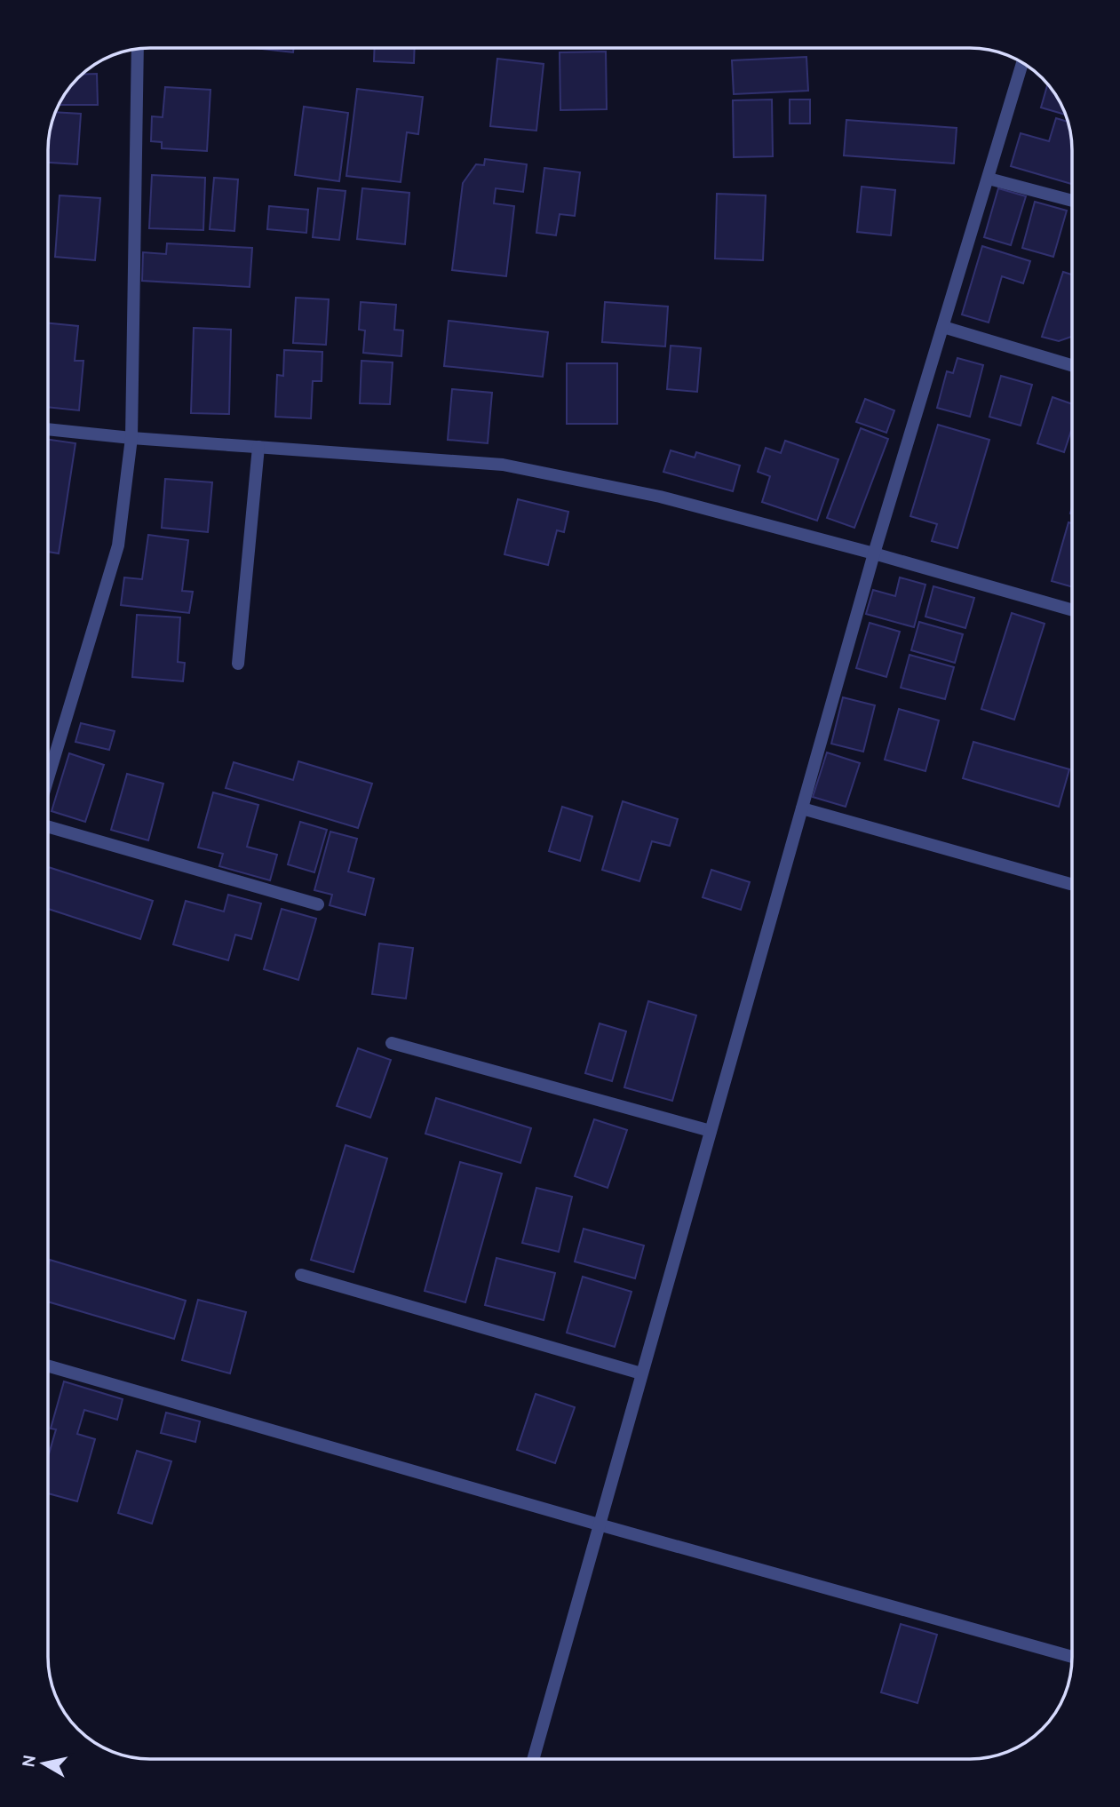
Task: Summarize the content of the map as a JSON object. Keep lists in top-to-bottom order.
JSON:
{
  "north": "left"
}
